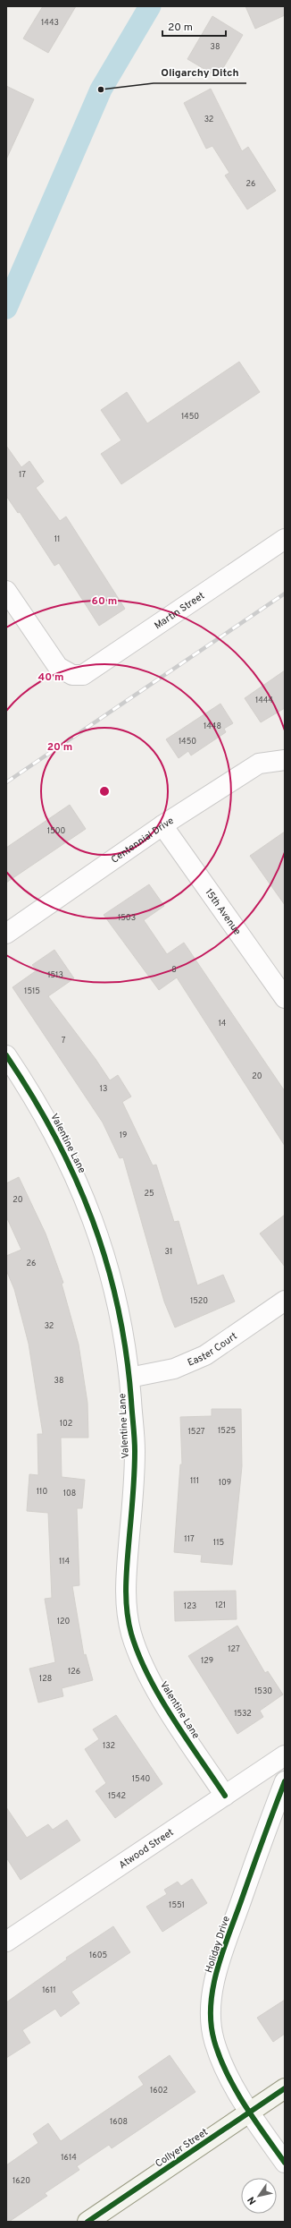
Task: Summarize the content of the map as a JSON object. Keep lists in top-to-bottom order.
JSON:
{
  "streets": {
    "street": [
      "Martin Street",
      "Centennial Drive",
      "15th Avenue",
      "Valentine Lane",
      "Easter Court",
      "Atwood Street",
      "Holiday Drive",
      "Collyer Street"
    ]
  },
  "crossings": [
    ["Centennial Drive", "15th Avenue"],
    ["Valentine Lane", "Easter Court"],
    ["Valentine Lane", "Atwood Street"],
    ["Holiday Drive", "Collyer Street"]
  ],
  "places": ["Oligarchy Ditch"],
  "house_numbers": [
    "1443",
    "38",
    "32",
    "26",
    "1450",
    "17",
    "11",
    "1444",
    "1448",
    "1450",
    "1500",
    "1503",
    "8",
    "1513",
    "1515",
    "14",
    "7",
    "20",
    "13",
    "19",
    "25",
    "20",
    "31",
    "26",
    "1520",
    "32",
    "38",
    "102",
    "1525",
    "1527",
    "111",
    "109",
    "110",
    "108",
    "117",
    "115",
    "114",
    "121",
    "123",
    "120",
    "127",
    "129",
    "126",
    "128",
    "1530",
    "1532",
    "132",
    "1540",
    "1542",
    "1551",
    "1605",
    "1611",
    "1602",
    "1608",
    "1614",
    "1620"
  ],
  "scale_bar": "20 m",
  "north": "bottom left",
  "rings": ["60 m", "40 m", "20 m"]
}
